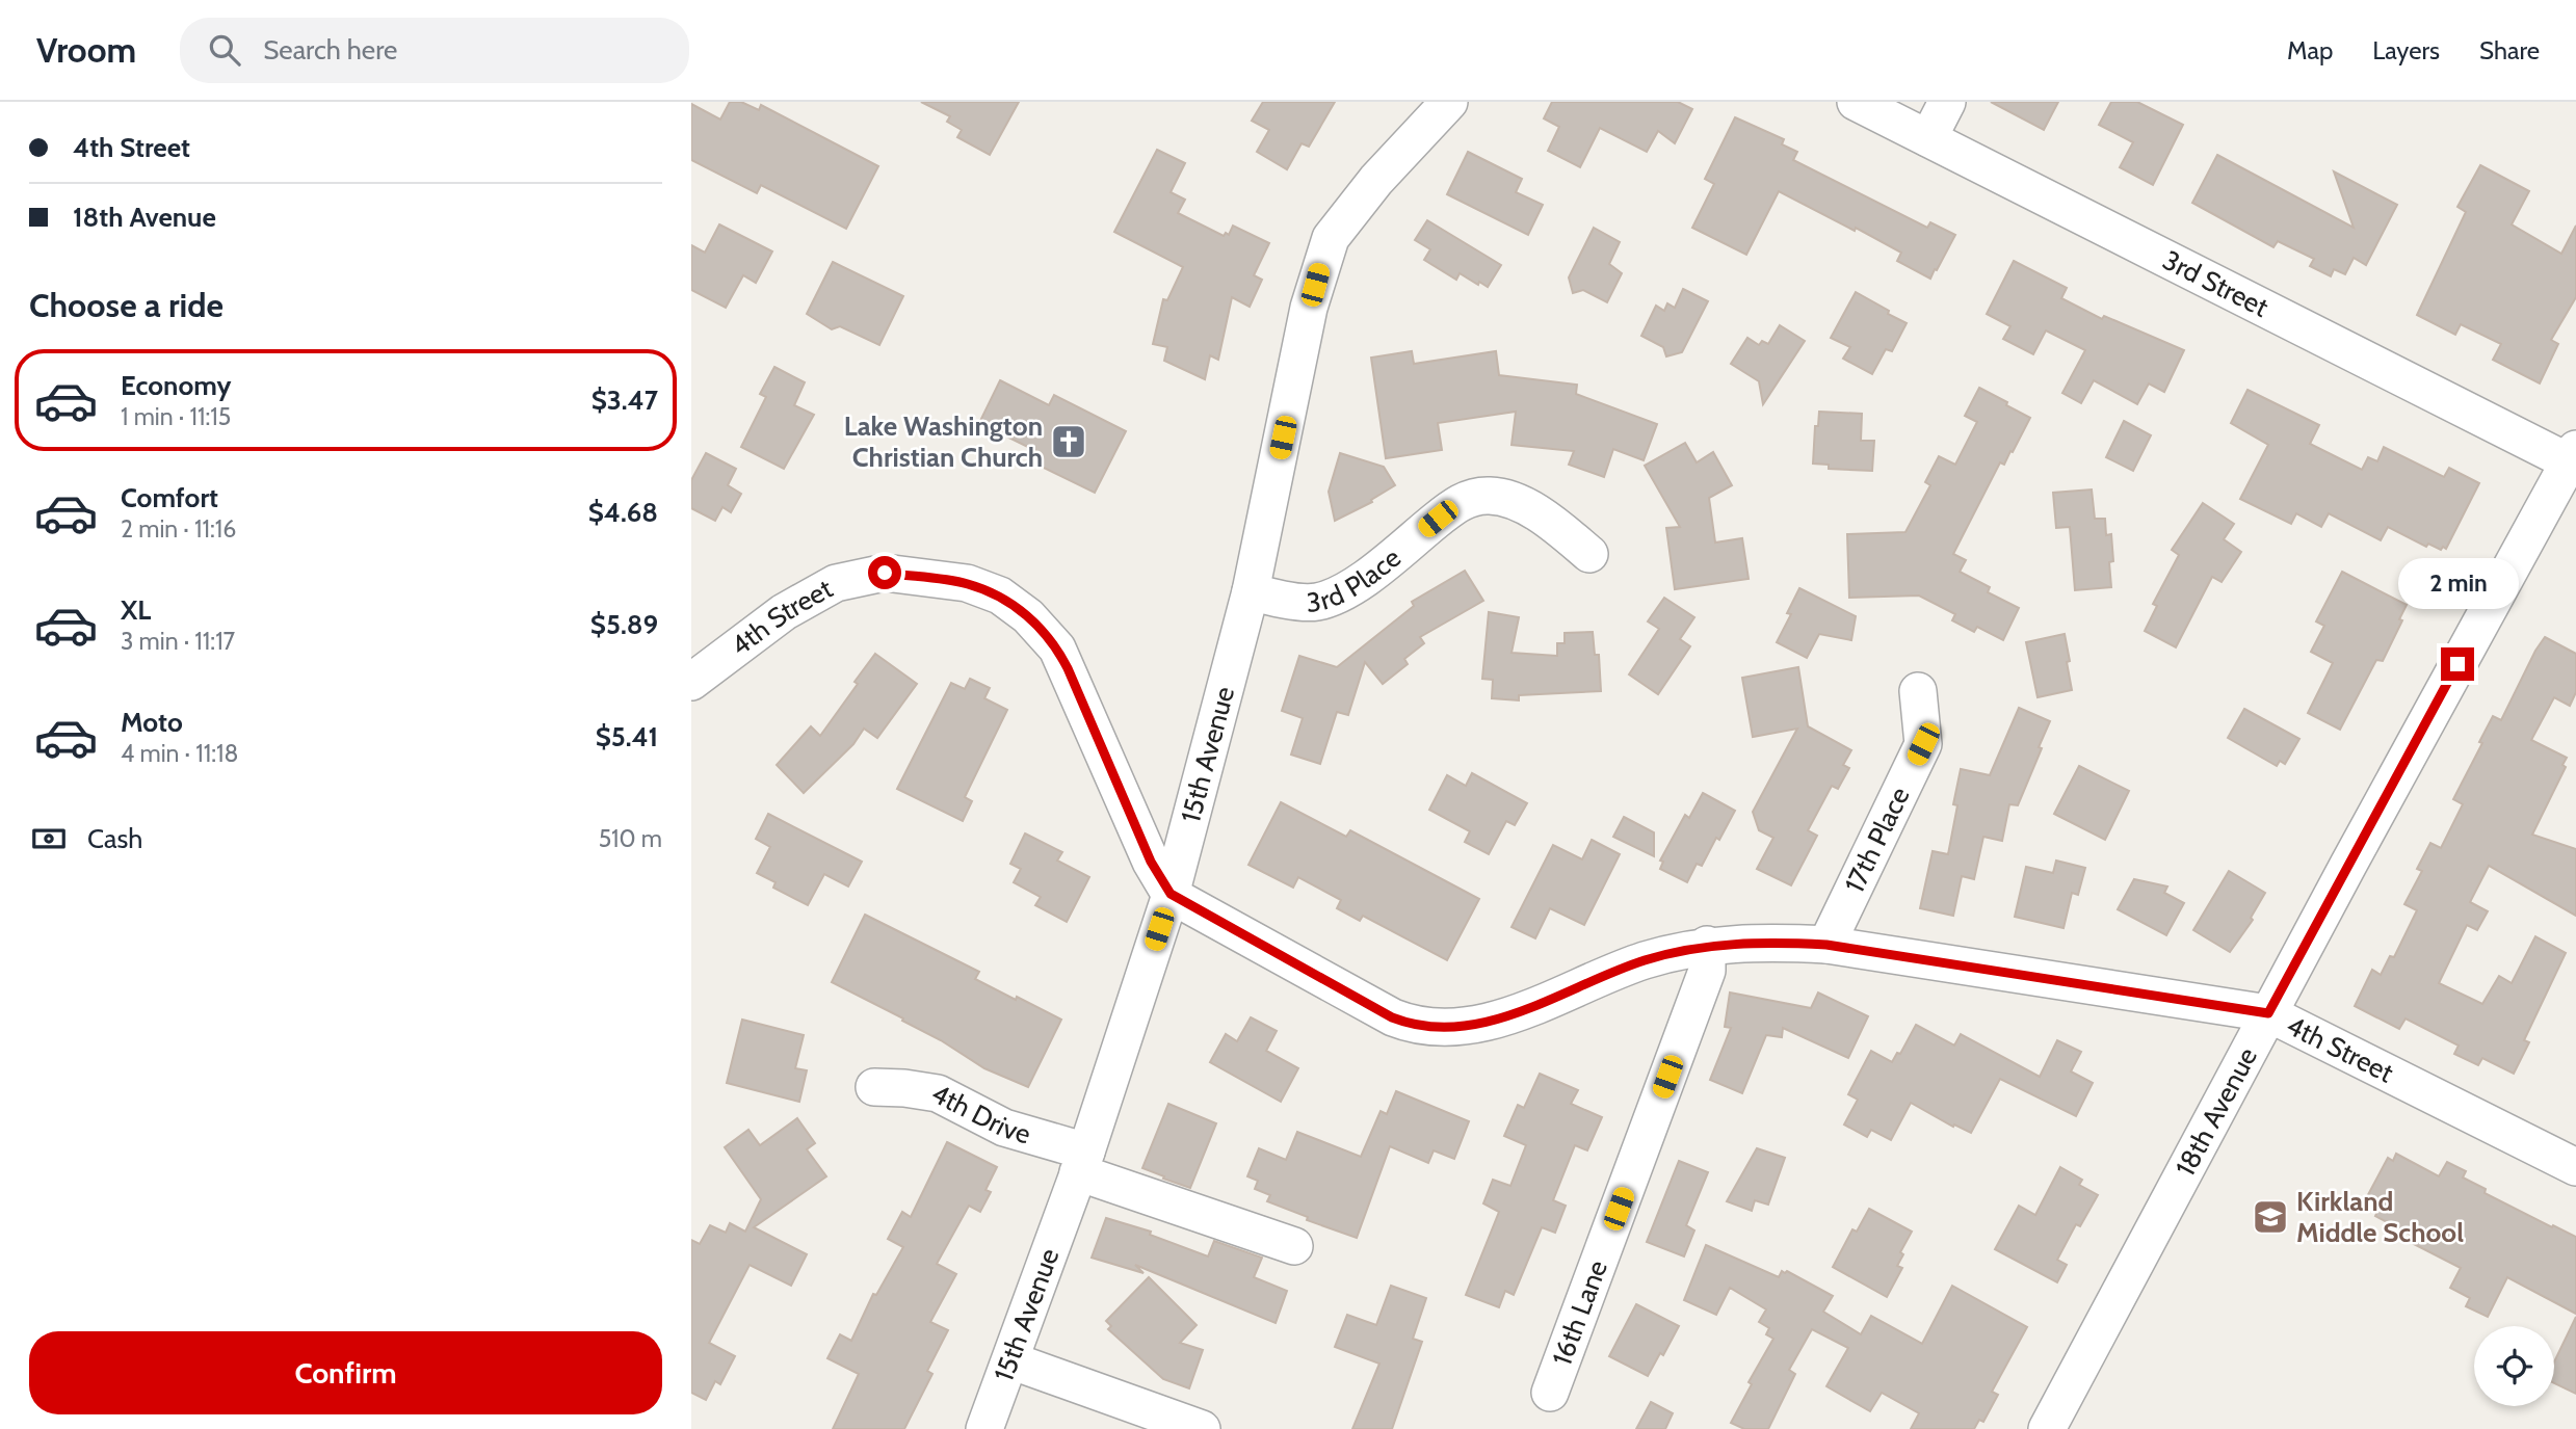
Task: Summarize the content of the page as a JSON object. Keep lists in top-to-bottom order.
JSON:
{
  "streets": {
    "street": [
      "3rd Street",
      "3rd Place",
      "4th Street",
      "15th Avenue",
      "17th Place",
      "18th Avenue",
      "4th Drive",
      "16th Lane"
    ]
  },
  "crossings": [
    ["3rd Street", "18th Avenue"],
    ["3rd Place", "15th Avenue"],
    ["4th Street", "15th Avenue"],
    ["4th Street", "17th Place"],
    ["4th Street", "18th Avenue"],
    ["4th Street", "16th Lane"],
    ["15th Avenue", "4th Drive"]
  ],
  "places": {
    "church": ["Lake Washington Christian Church"],
    "school or university": ["Kirkland Middle School"]
  },
  "page": {
    "header": "Vroom",
    "search": "Search here",
    "nav": ["Map", "Layers", "Share"],
    "banner": ["4th Street", "18th Avenue"],
    "heading": "Choose a ride",
    "list": [
      {
        "name": "Economy",
        "note": "1 min · 11:15",
        "value": "$3.47"
      },
      {
        "name": "Comfort",
        "note": "2 min · 11:16",
        "value": "$4.68"
      },
      {
        "name": "XL",
        "note": "3 min · 11:17",
        "value": "$5.89"
      },
      {
        "name": "Moto",
        "note": "4 min · 11:18",
        "value": "$5.41"
      }
    ],
    "bubble": "2 min",
    "pay": ["Cash", "510 m"],
    "buttons": "Confirm"
  }
}
